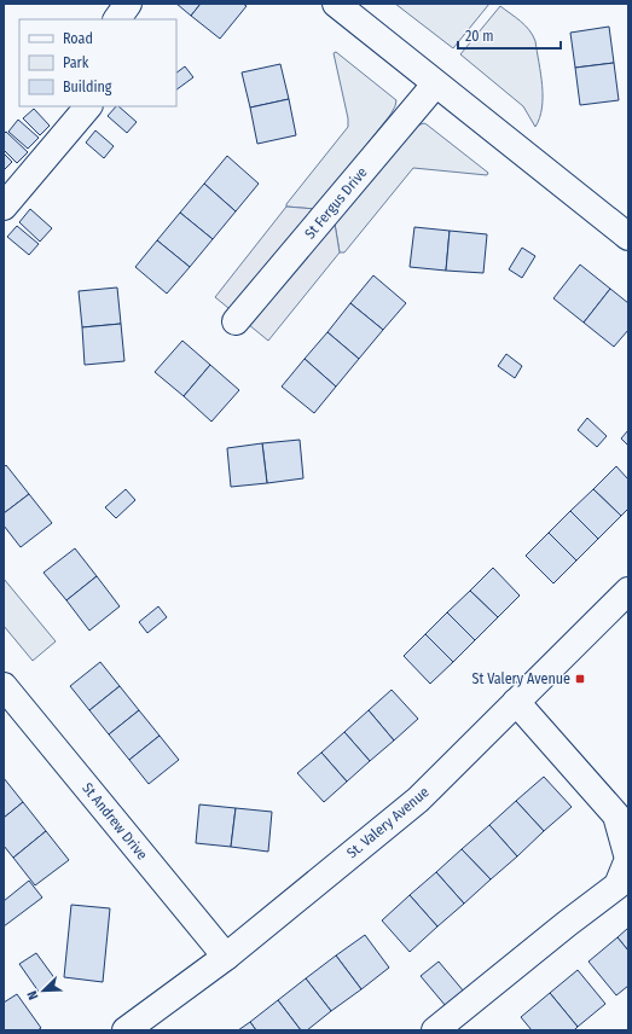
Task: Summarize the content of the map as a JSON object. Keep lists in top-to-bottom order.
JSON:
{
  "streets": {
    "street": ["St Fergus Drive", "St Andrew Drive", "St. Valery Avenue"]
  },
  "crossings": [
    ["St Andrew Drive", "St. Valery Avenue"]
  ],
  "places": {
    "transit": ["St Valery Avenue"]
  },
  "legend": ["Road", "Park", "Building"],
  "scale_bar": "20 m",
  "north": "bottom left"
}
